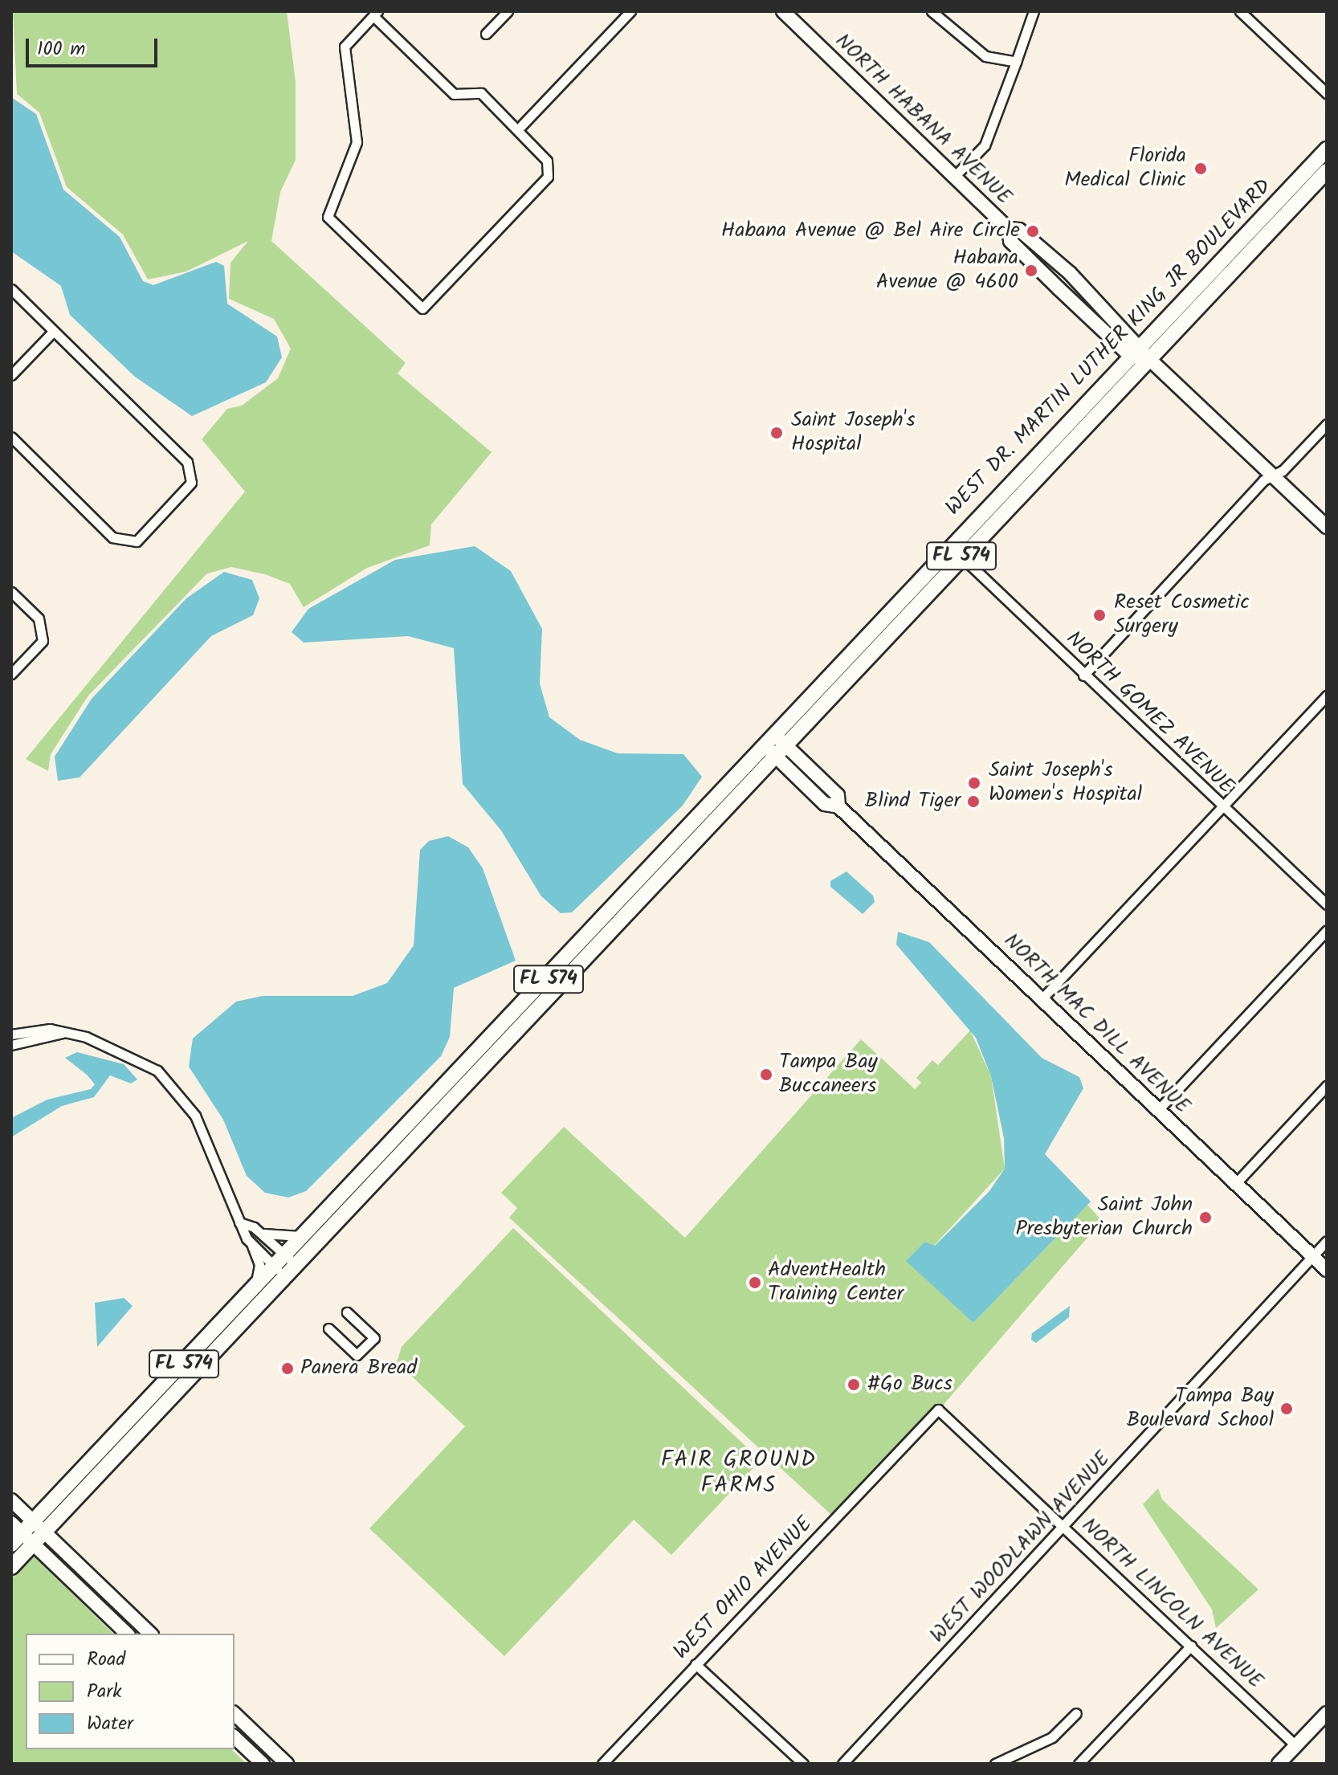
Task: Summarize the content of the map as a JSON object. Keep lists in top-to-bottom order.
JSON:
{
  "streets": {
    "main road": ["WEST DR. MARTIN LUTHER KING JR BOULEVARD", "FL 574"],
    "street": [
      "NORTH HABANA AVENUE",
      "NORTH GOMEZ AVENUE",
      "NORTH MAC DILL AVENUE",
      "WEST WOODLAWN AVENUE",
      "WEST OHIO AVENUE",
      "NORTH LINCOLN AVENUE"
    ]
  },
  "crossings": [
    ["NORTH HABANA AVENUE", "WEST DR. MARTIN LUTHER KING JR BOULEVARD"],
    ["WEST DR. MARTIN LUTHER KING JR BOULEVARD", "FL 574"],
    ["WEST DR. MARTIN LUTHER KING JR BOULEVARD", "NORTH GOMEZ AVENUE"],
    ["WEST DR. MARTIN LUTHER KING JR BOULEVARD", "NORTH MAC DILL AVENUE"],
    ["FL 574", "NORTH MAC DILL AVENUE"],
    ["NORTH MAC DILL AVENUE", "WEST WOODLAWN AVENUE"],
    ["WEST WOODLAWN AVENUE", "NORTH LINCOLN AVENUE"],
    ["WEST OHIO AVENUE", "NORTH LINCOLN AVENUE"]
  ],
  "districts": ["FAIR GROUND FARMS"],
  "places": [
    "Florida Medical Clinic",
    "Habana Avenue @ Bel Aire Circle",
    "Habana Avenue @ 4600",
    "Saint Joseph's Hospital",
    "Reset Cosmetic Surgery",
    "Saint Joseph's Women's Hospital",
    "Blind Tiger",
    "Tampa Bay Buccaneers",
    "Saint John Presbyterian Church",
    "AdventHealth Training Center",
    "Panera Bread",
    "#Go Bucs",
    "Tampa Bay Boulevard School"
  ],
  "legend": ["Road", "Park", "Water"],
  "scale_bar": "100 m"
}
